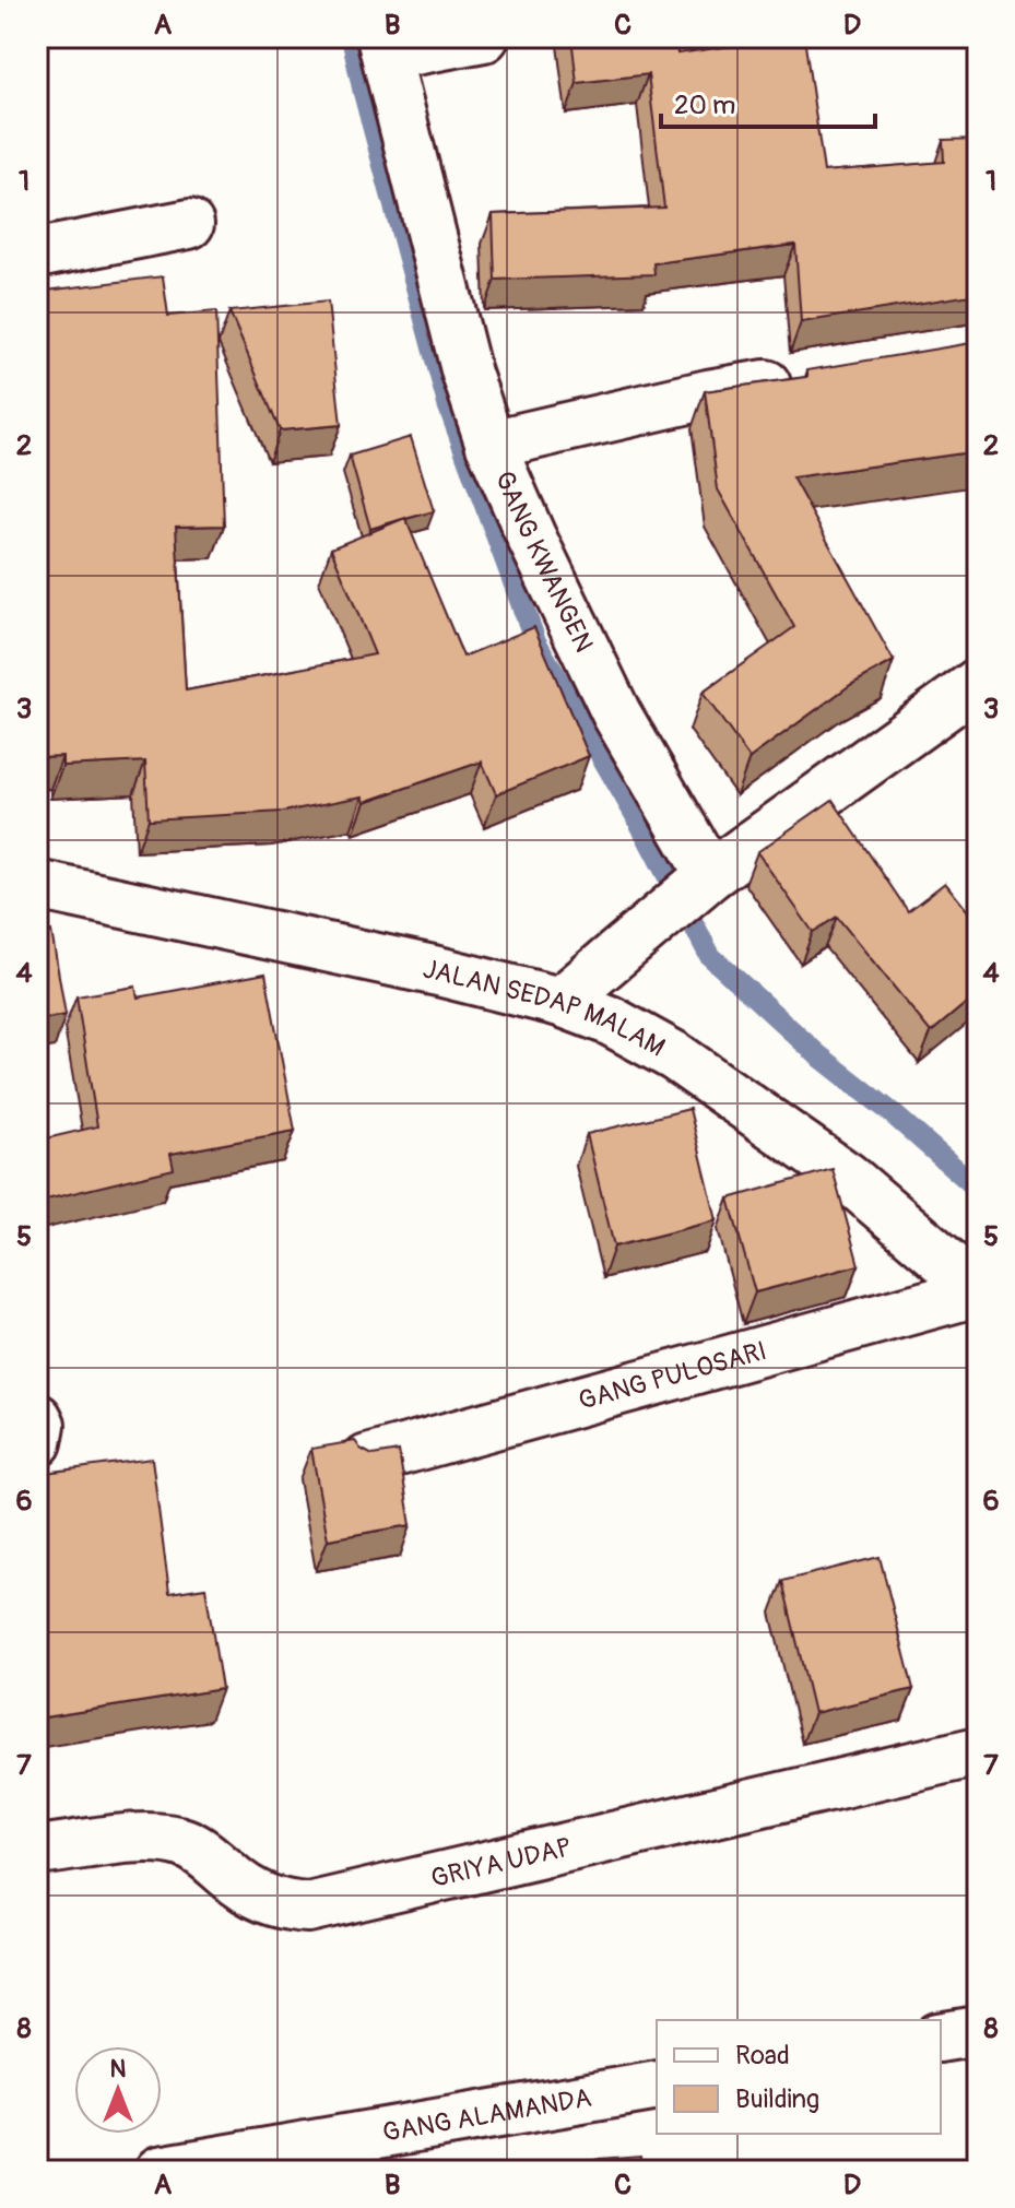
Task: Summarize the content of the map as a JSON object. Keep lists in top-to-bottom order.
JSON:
{
  "streets": {
    "street": [
      "GANG KWANGEN",
      "JALAN SEDAP MALAM",
      "GANG PULOSARI",
      "GRIYA UDAP",
      "GANG ALAMANDA"
    ]
  },
  "crossings": [
    ["JALAN SEDAP MALAM", "GANG PULOSARI"]
  ],
  "legend": ["Road", "Building"],
  "scale_bar": "20 m",
  "north": "top",
  "grid": {
    "columns": [
      "A",
      "B",
      "C",
      "D"
    ],
    "rows": [
      "1",
      "2",
      "3",
      "4",
      "5",
      "6",
      "7",
      "8"
    ]
  }
}
